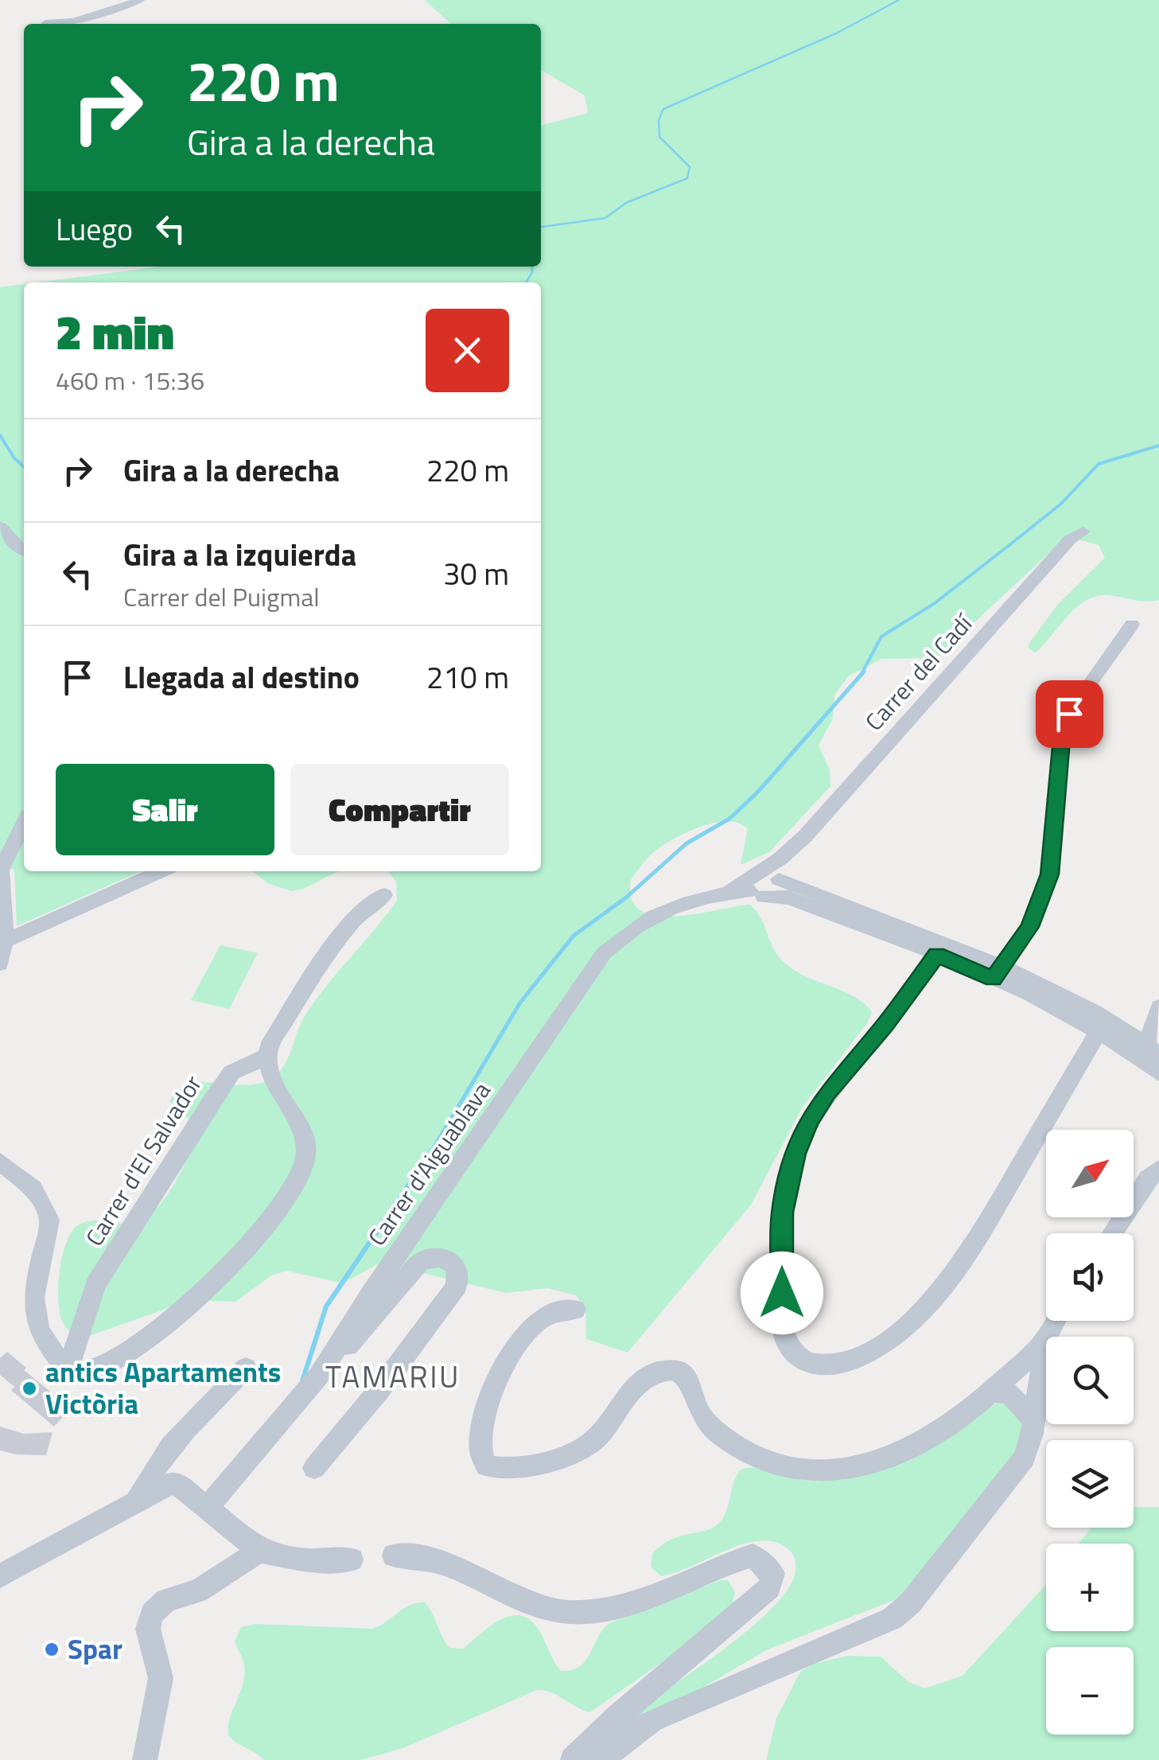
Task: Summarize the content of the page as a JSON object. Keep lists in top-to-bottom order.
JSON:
{
  "streets": {
    "street": ["Carrer del Cadí", "Carrer d'El Salvador", "Carrer d'Aiguablava"]
  },
  "crossings": [
    ["Carrer del Cadí", "Carrer d'Aiguablava"]
  ],
  "districts": ["TAMARIU"],
  "places": ["antics Apartaments Victòria", "Spar"],
  "north": "top right",
  "page": {
    "turn": ["220 m", "Gira a la derecha"],
    "then": "Luego",
    "heading": ["2 min", "460 m · 15:36"],
    "list": [
      {
        "name": "Gira a la derecha",
        "value": "220 m"
      },
      {
        "name": "Gira a la izquierda",
        "note": "Carrer del Puigmal",
        "value": "30 m"
      },
      {
        "name": "Llegada al destino",
        "value": "210 m"
      }
    ],
    "buttons": ["Salir", "Compartir"],
    "map_buttons": ["+", "−"]
  }
}
